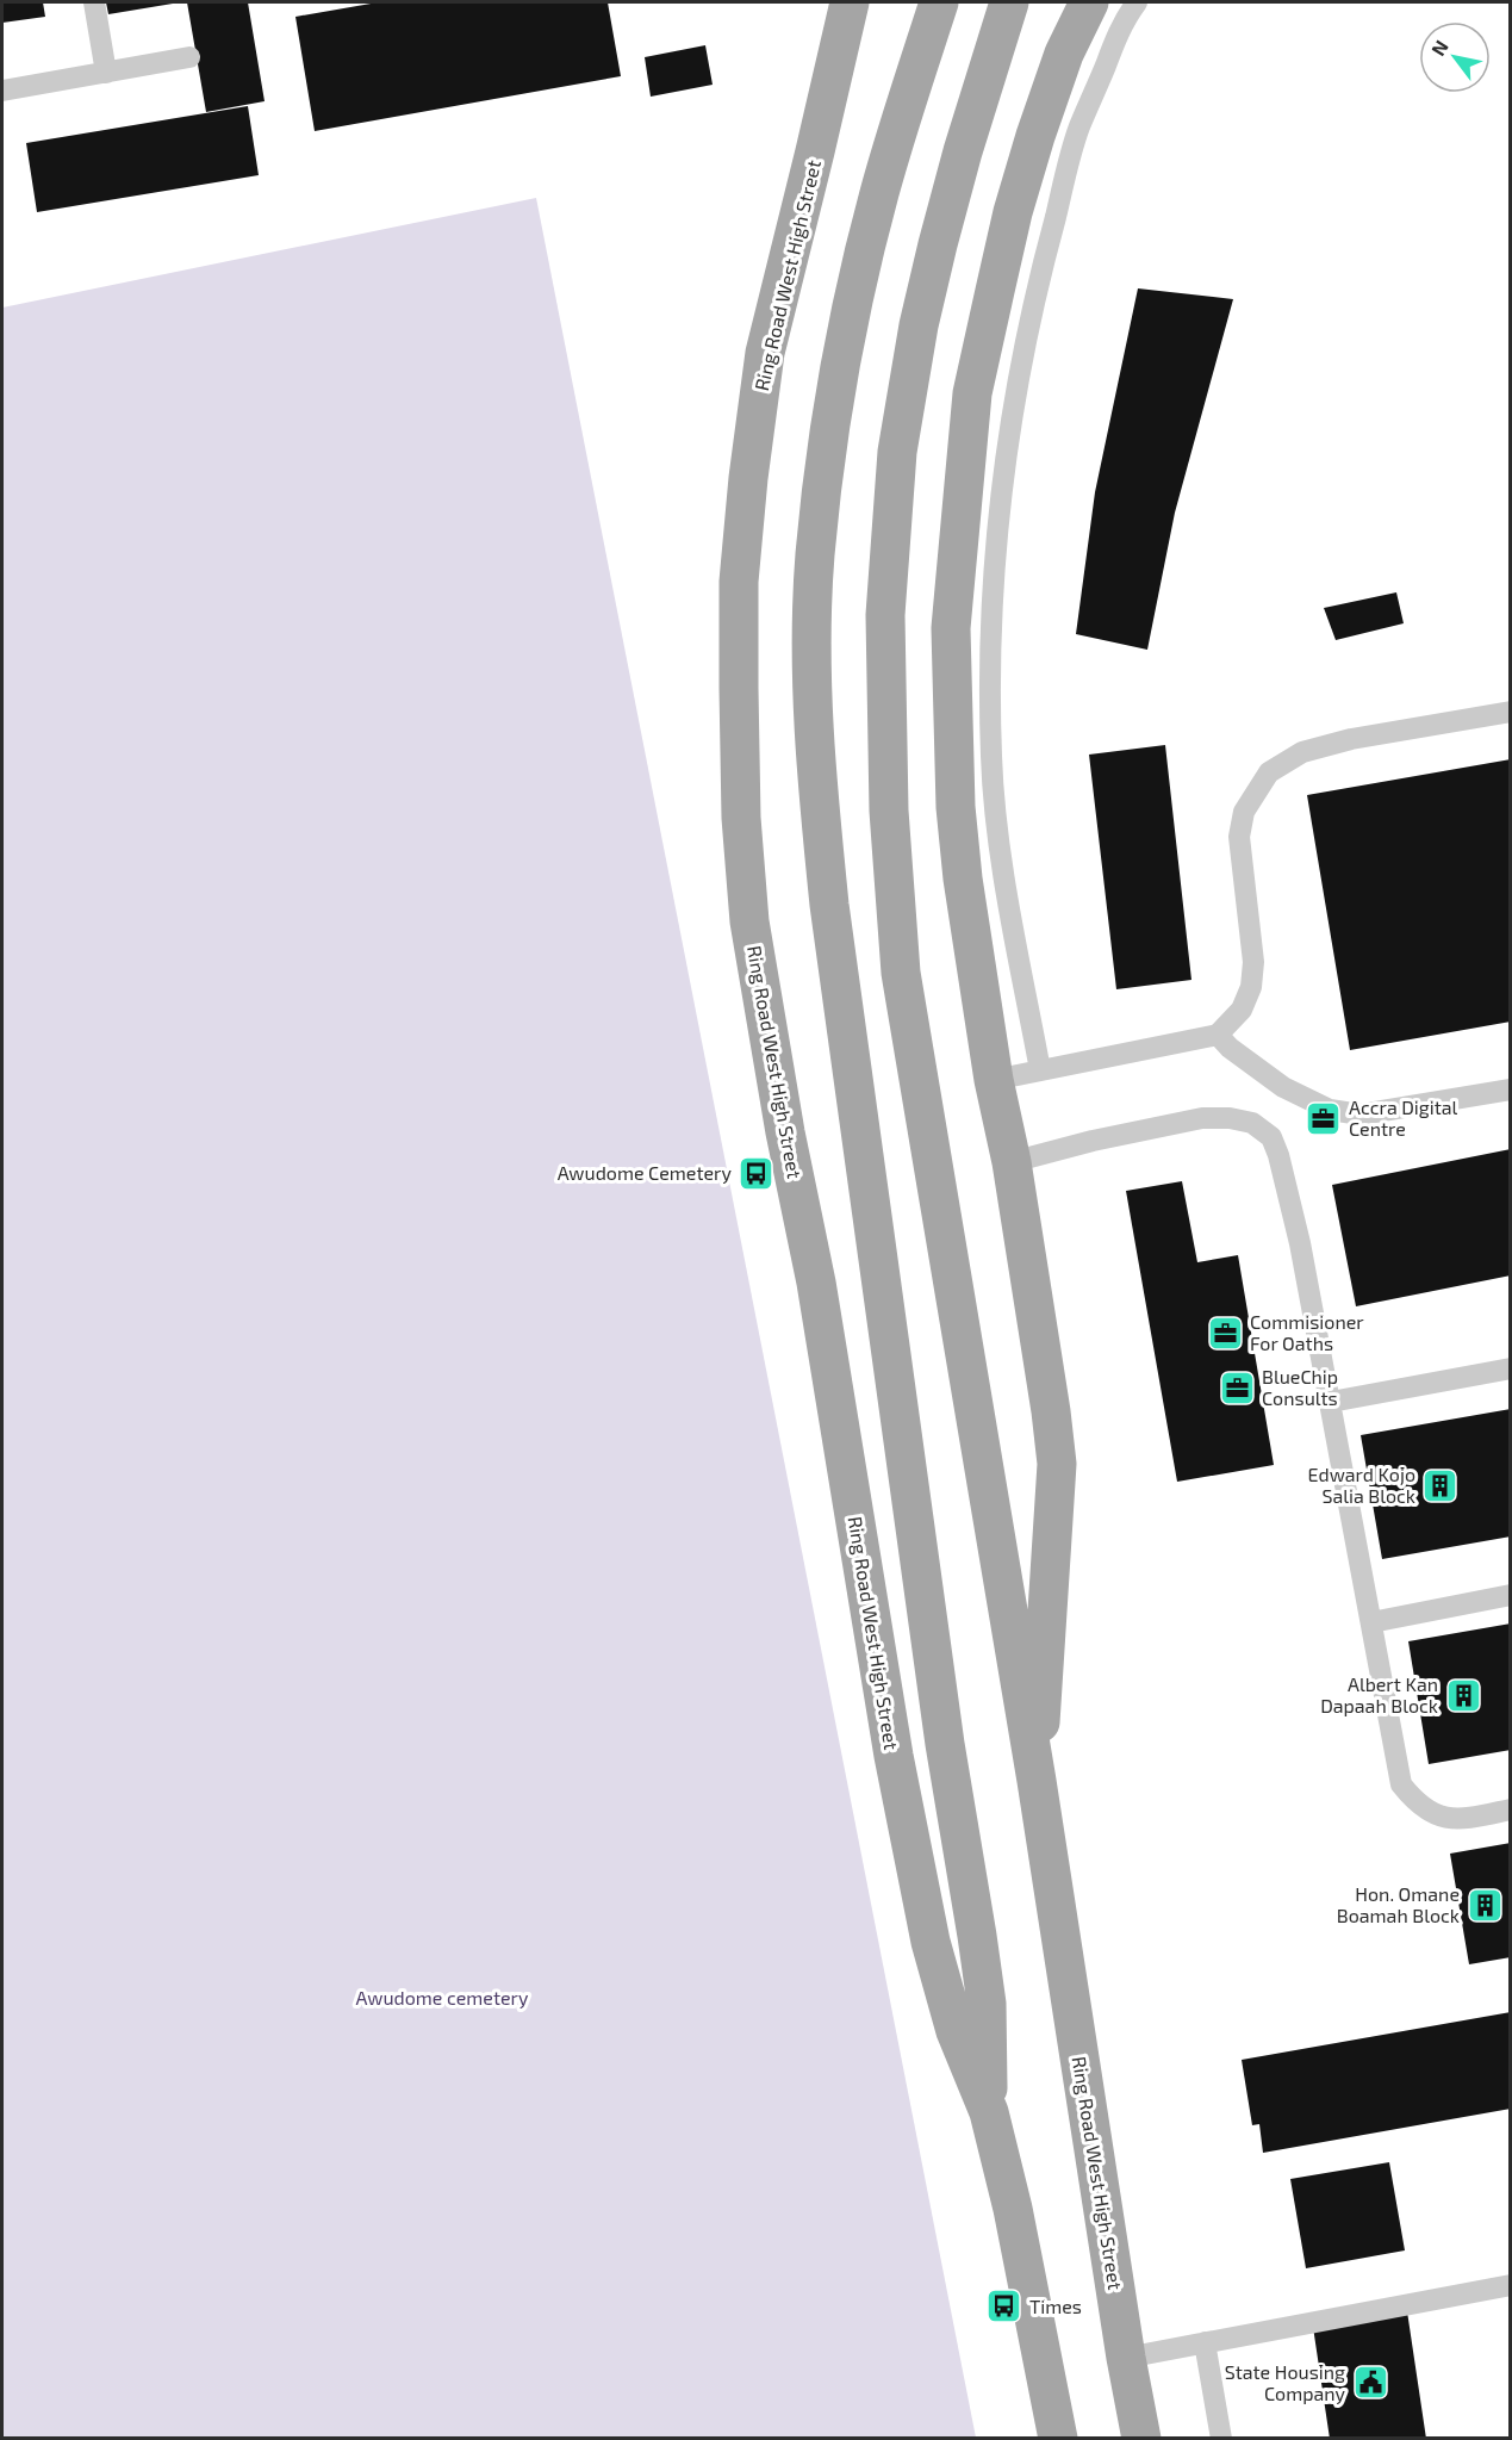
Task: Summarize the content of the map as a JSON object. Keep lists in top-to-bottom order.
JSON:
{
  "streets": {
    "main road": ["Ring Road West High Street"]
  },
  "parks": ["Awudome cemetery"],
  "places": {
    "office": ["Accra Digital Centre", "Commisioner For Oaths", "BlueChip Consults"],
    "bus stop": ["Awudome Cemetery", "Times"],
    "building": ["Edward Kojo Salia Block", "Albert Kan Dapaah Block", "Hon. Omane Boamah Block"],
    "public building": ["State Housing Company"]
  },
  "north": "top left"
}
